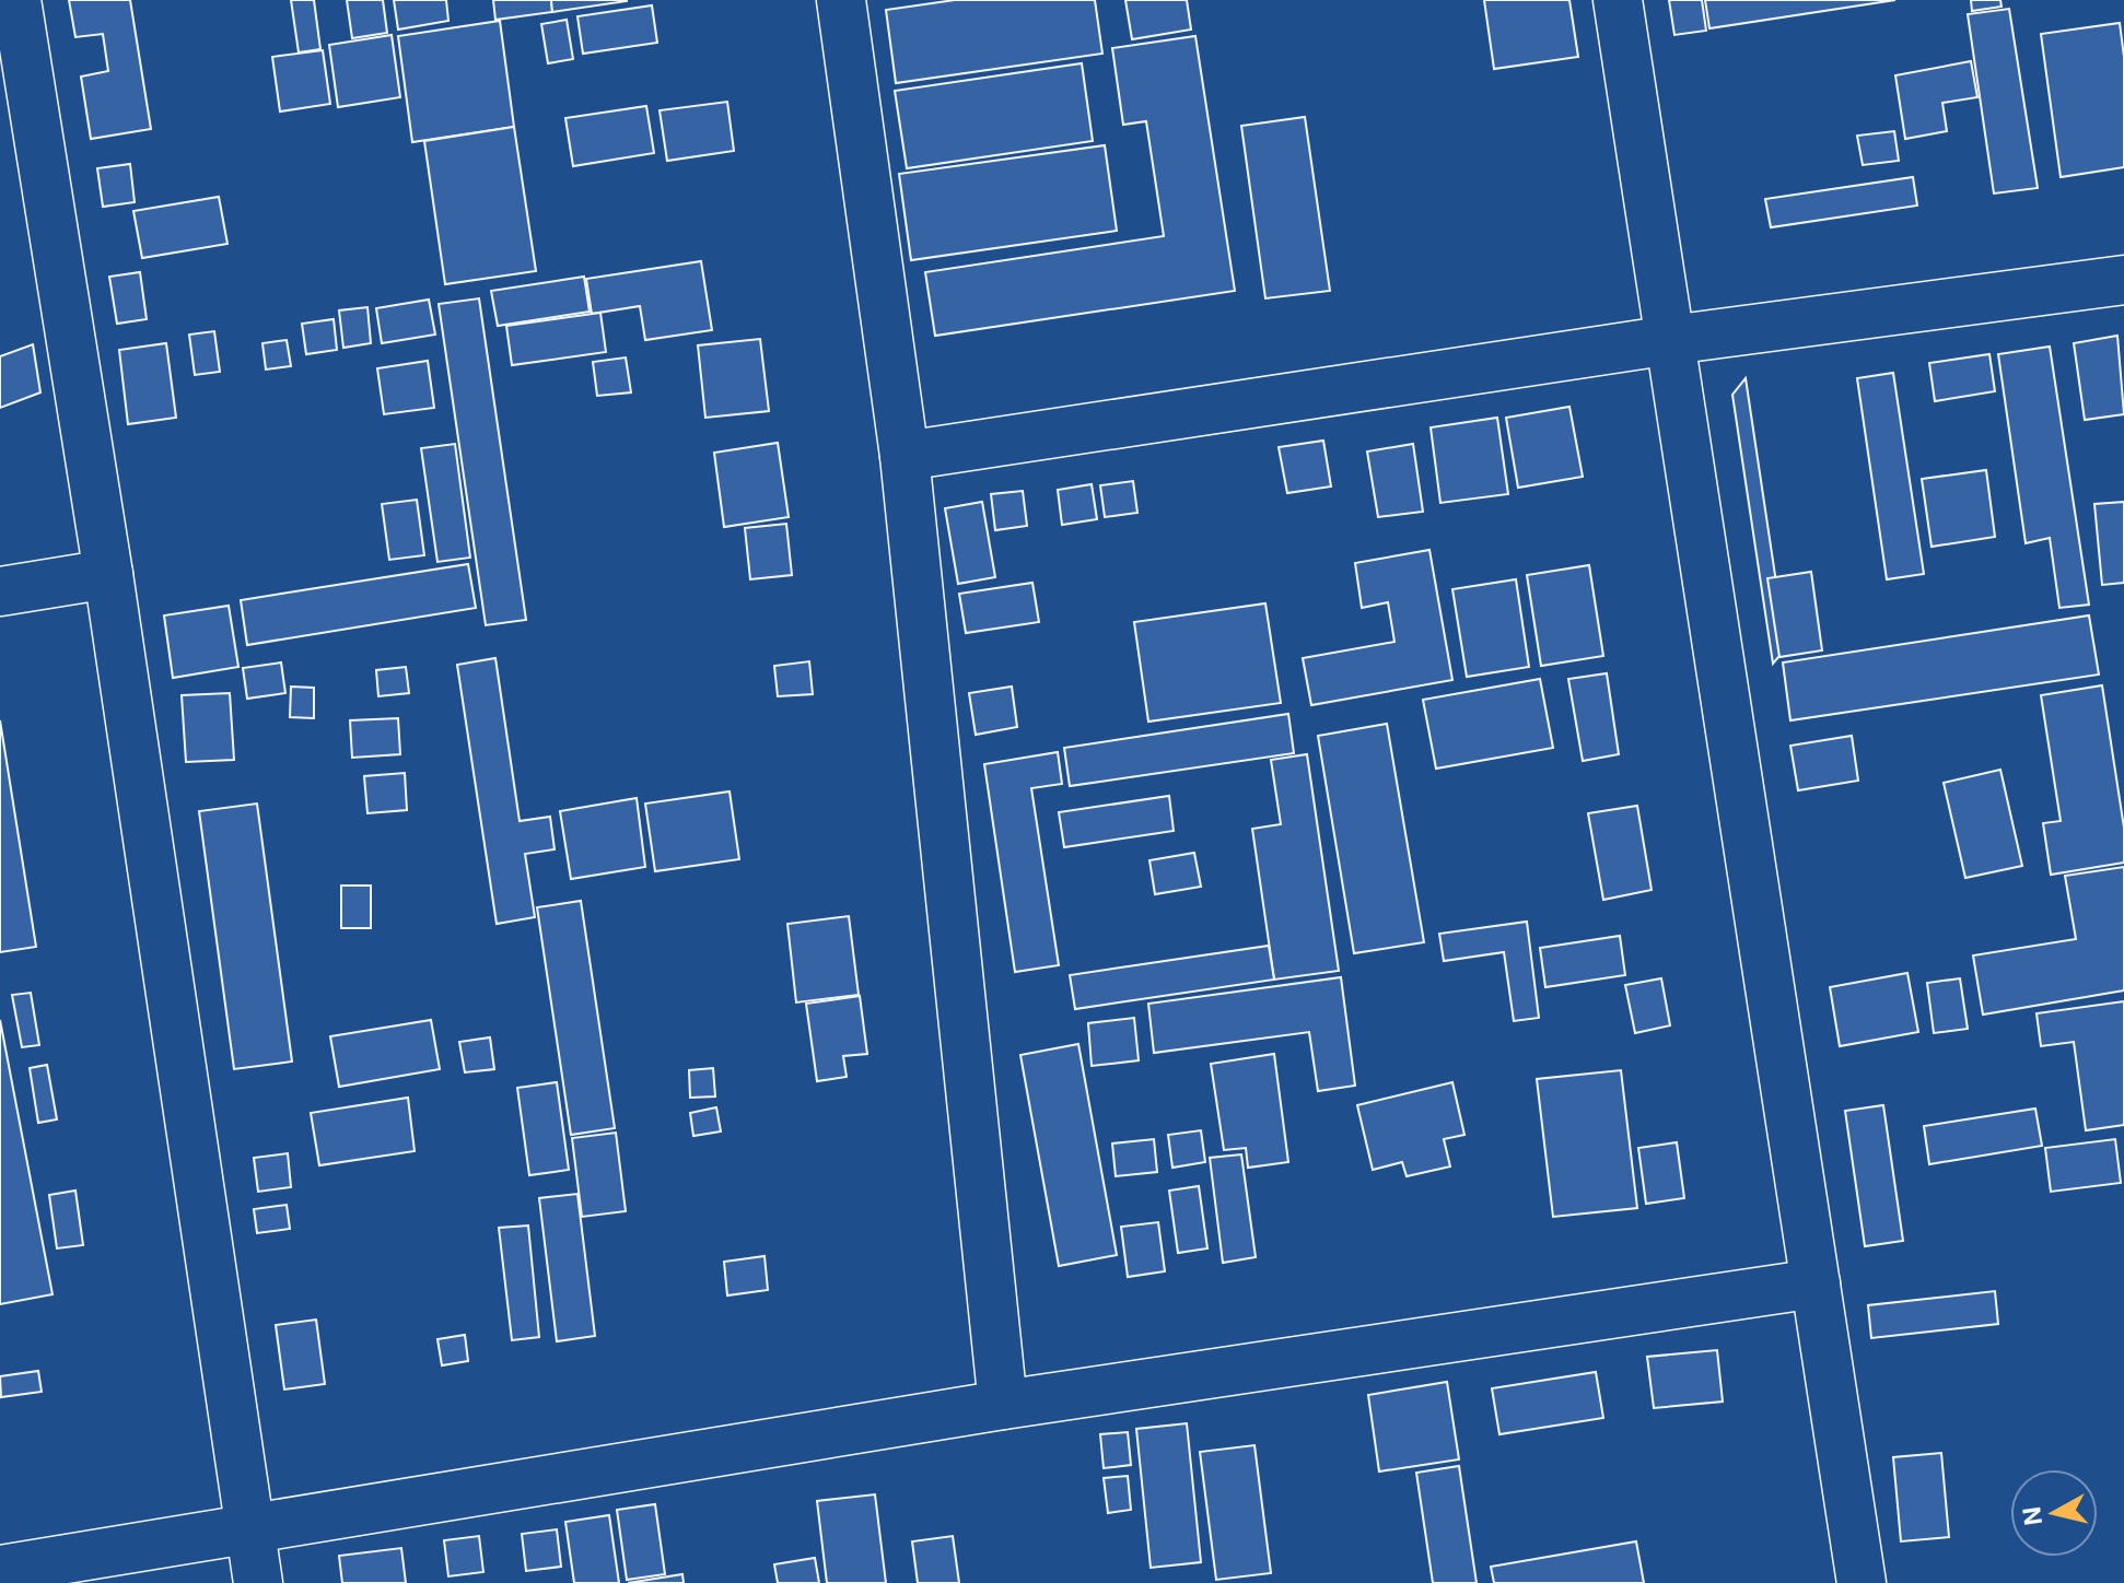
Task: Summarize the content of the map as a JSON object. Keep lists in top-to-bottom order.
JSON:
{
  "north": "left"
}
